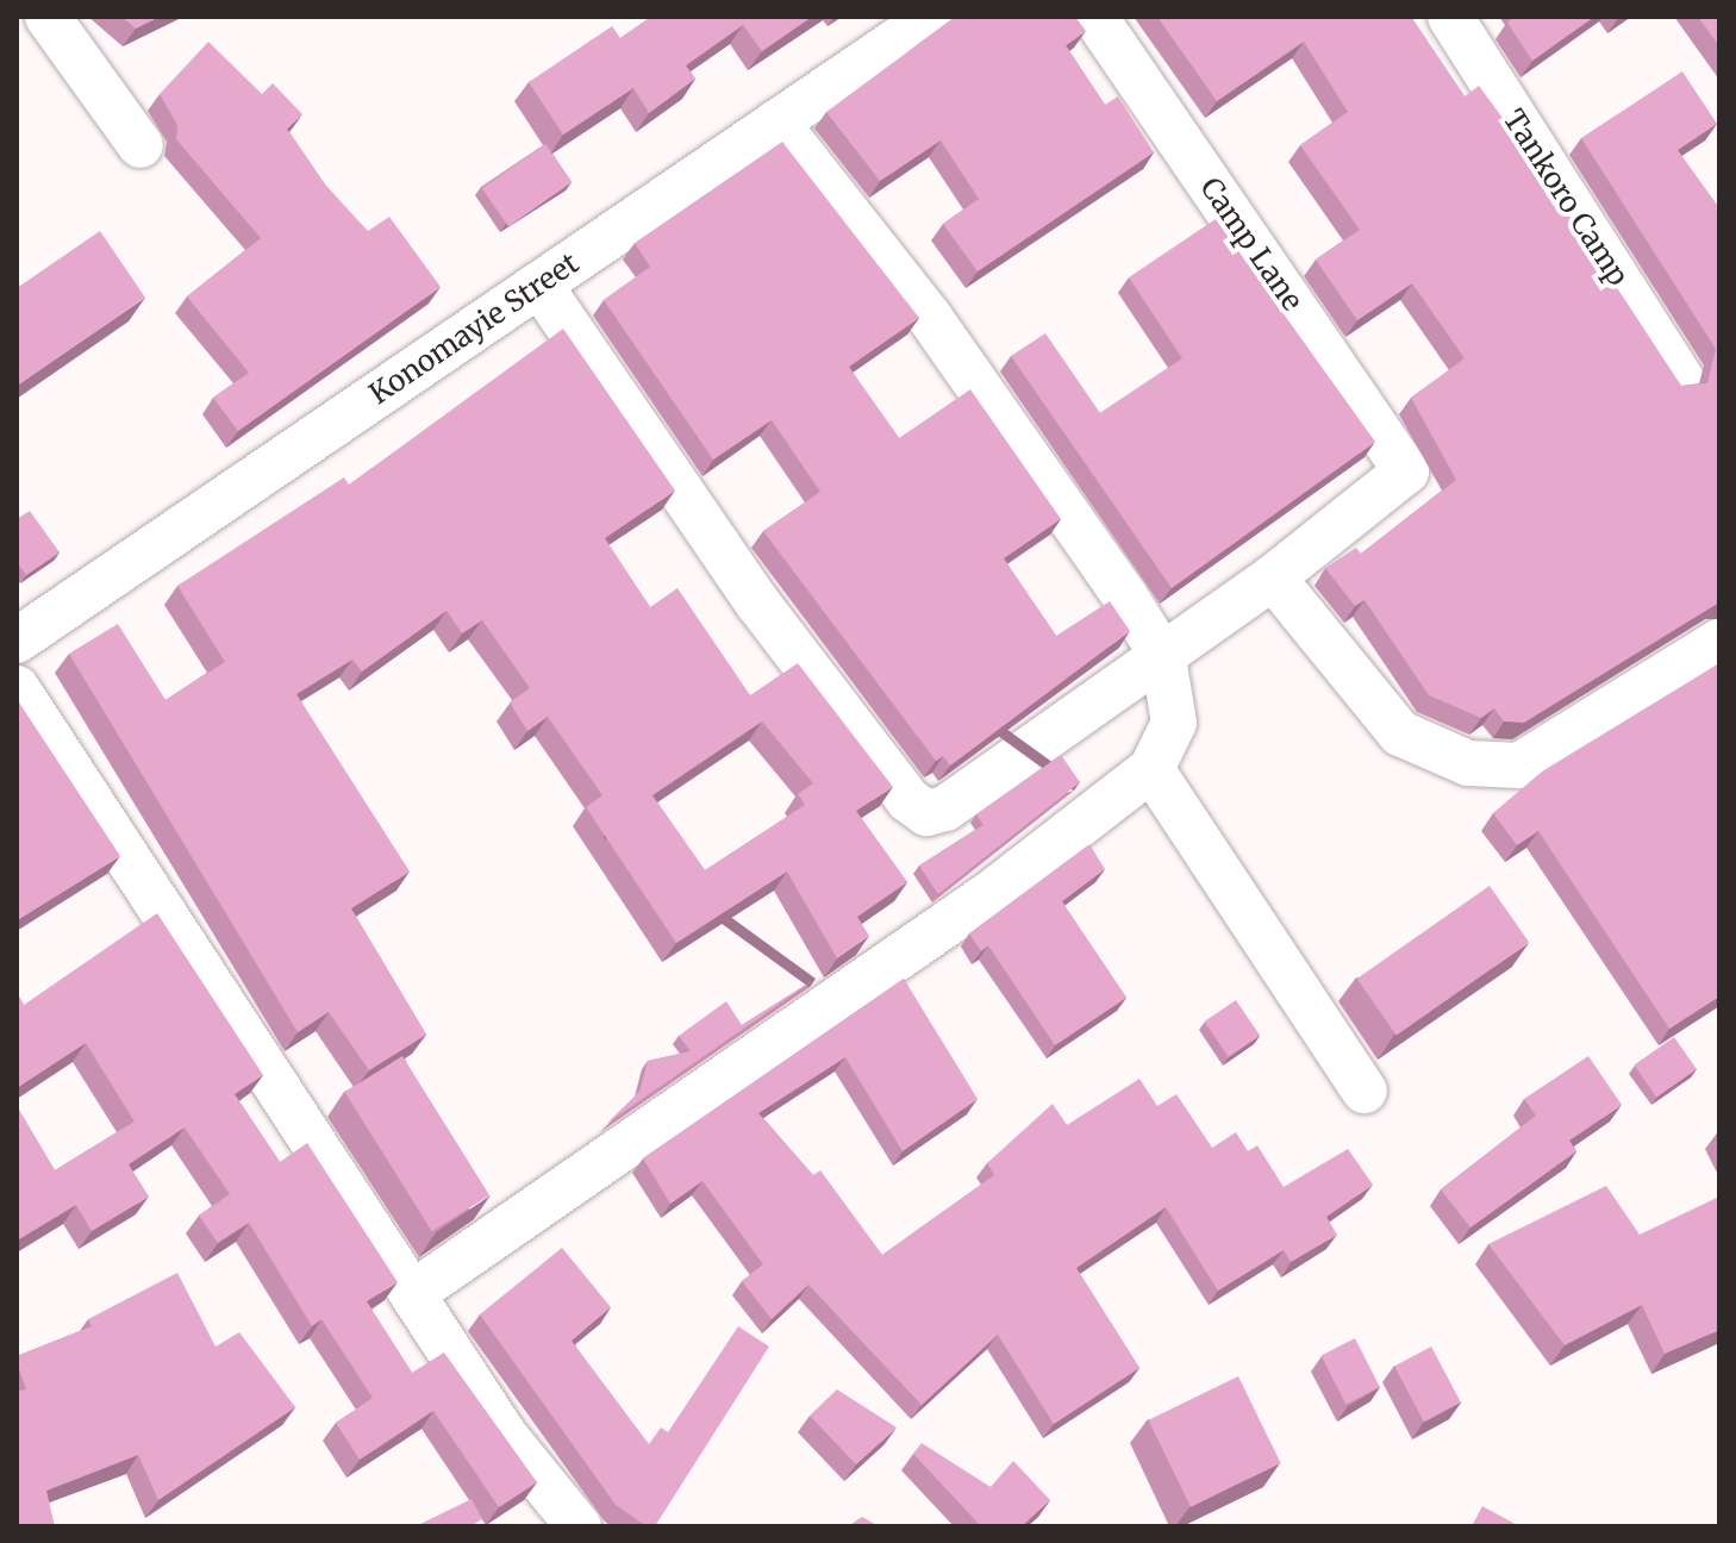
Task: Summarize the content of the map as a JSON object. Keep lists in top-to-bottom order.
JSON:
{
  "streets": {
    "street": ["Tankoro Camp", "Camp Lane", "Konomayie Street"]
  }
}
